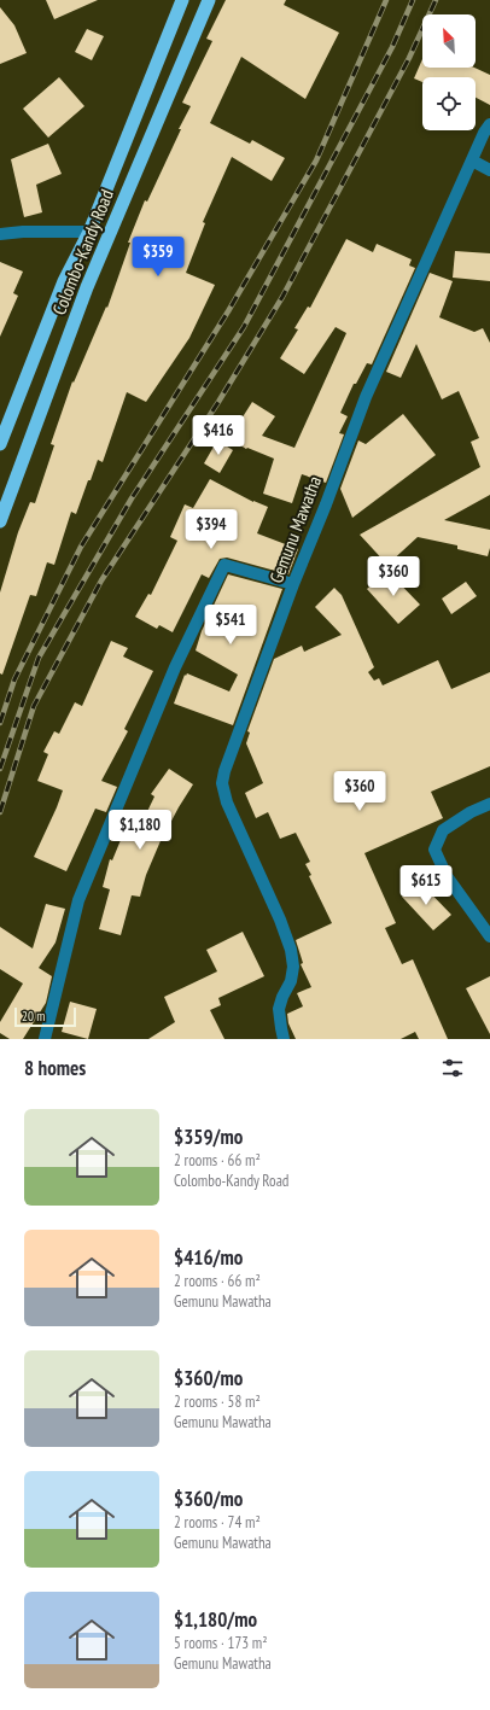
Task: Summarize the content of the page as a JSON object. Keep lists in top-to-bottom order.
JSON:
{
  "streets": {
    "highway": ["Colombo-Kandy Road"],
    "street": ["Gemunu Mawatha"]
  },
  "scale_bar": "20 m",
  "north": "top left",
  "page": {
    "price": [
      "$359",
      "$416",
      "$394",
      "$360",
      "$541",
      "$360",
      "$1,180",
      "$615"
    ],
    "scale": "20 m",
    "heading": "8 homes",
    "list": [
      {
        "name": "$359/mo",
        "note": "2 rooms · 66 m² · Colombo-Kandy Road"
      },
      {
        "name": "$416/mo",
        "note": "2 rooms · 66 m² · Gemunu Mawatha"
      },
      {
        "name": "$360/mo",
        "note": "2 rooms · 58 m² · Gemunu Mawatha"
      },
      {
        "name": "$360/mo",
        "note": "2 rooms · 74 m² · Gemunu Mawatha"
      },
      {
        "name": "$1,180/mo",
        "note": "5 rooms · 173 m² · Gemunu Mawatha"
      }
    ]
  }
}
